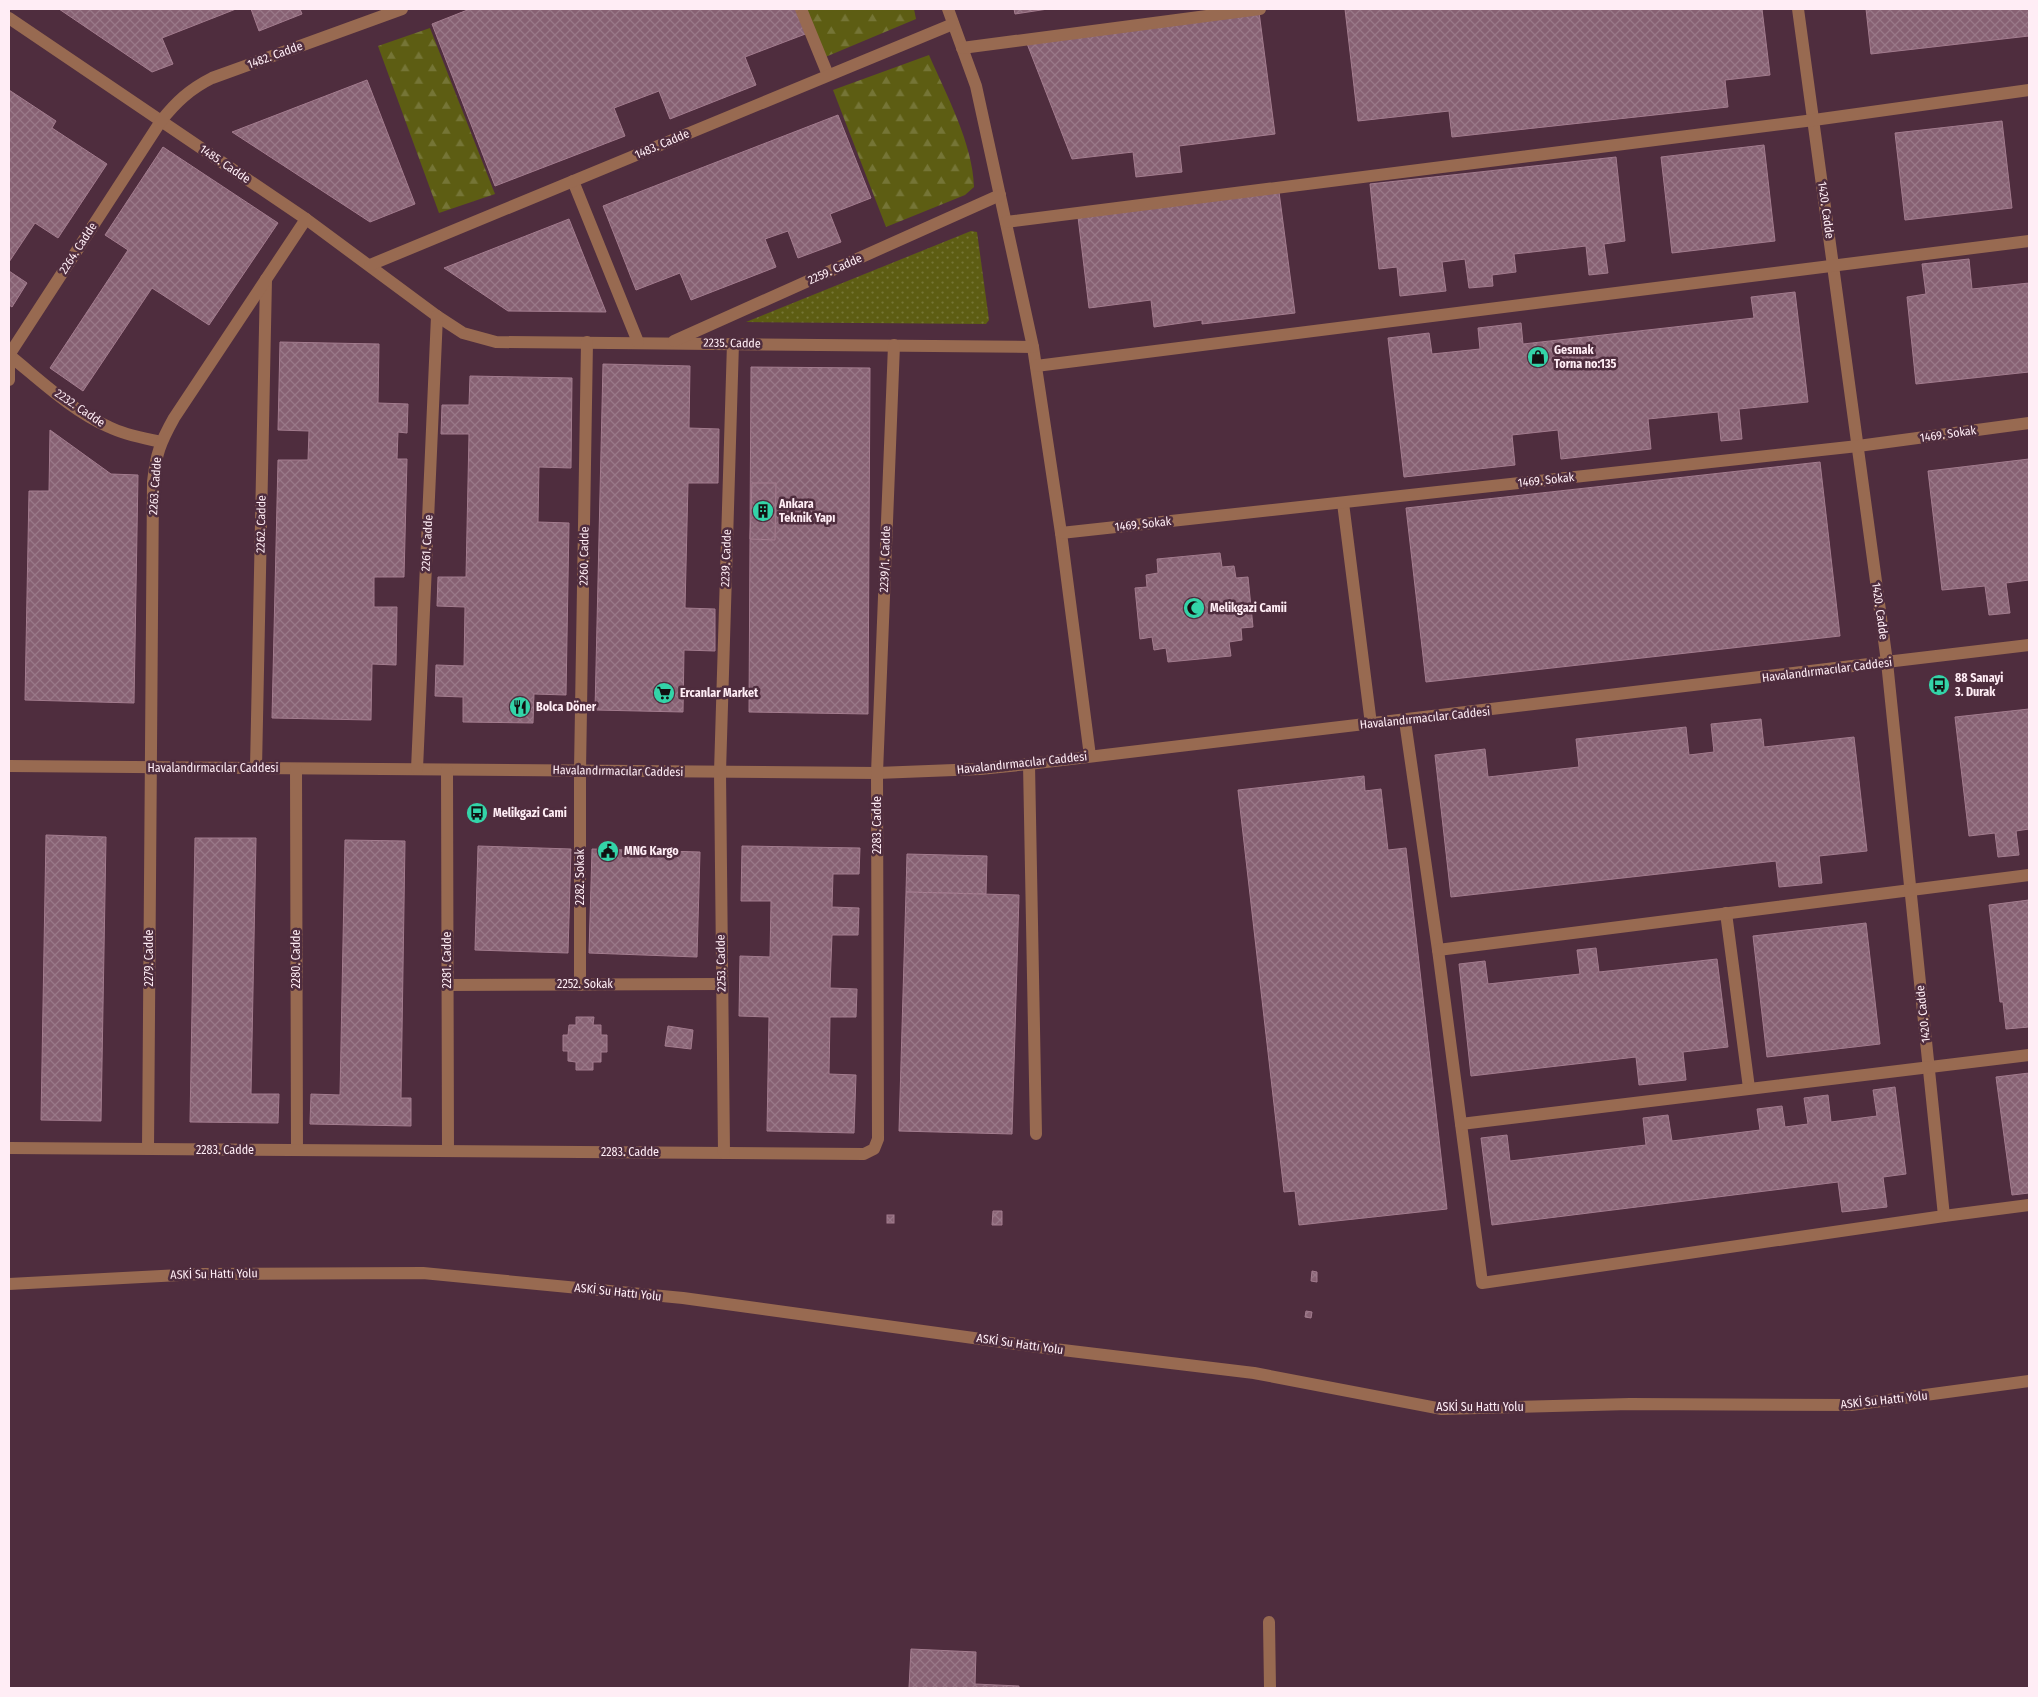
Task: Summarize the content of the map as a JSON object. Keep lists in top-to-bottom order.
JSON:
{
  "streets": {
    "street": [
      "1482. Cadde",
      "1483. Cadde",
      "1485. Cadde",
      "1420. Cadde",
      "2264. Cadde",
      "2259. Cadde",
      "2235. Cadde",
      "2232. Cadde",
      "1469. Sokak",
      "2263. Cadde",
      "2262. Cadde",
      "2261. Cadde",
      "2260. Cadde",
      "2239. Cadde",
      "2239/1. Cadde",
      "Havalandırmacılar Caddesi",
      "2283. Cadde",
      "2282. Sokak",
      "2279. Cadde",
      "2280. Cadde",
      "2281. Cadde",
      "2253. Cadde",
      "2252. Sokak",
      "ASKİ Su Hattı Yolu"
    ]
  },
  "crossings": [
    ["1482. Cadde", "1485. Cadde"],
    ["1482. Cadde", "2264. Cadde"],
    ["1483. Cadde", "1485. Cadde"],
    ["1485. Cadde", "2264. Cadde"],
    ["1485. Cadde", "2235. Cadde"],
    ["1485. Cadde", "2263. Cadde"],
    ["1485. Cadde", "2261. Cadde"],
    ["1420. Cadde", "1469. Sokak"],
    ["1420. Cadde", "Havalandırmacılar Caddesi"],
    ["2264. Cadde", "2232. Cadde"],
    ["2259. Cadde", "2235. Cadde"],
    ["2235. Cadde", "2261. Cadde"],
    ["2235. Cadde", "2260. Cadde"],
    ["2235. Cadde", "2239. Cadde"],
    ["2235. Cadde", "2239/1. Cadde"],
    ["2232. Cadde", "2263. Cadde"],
    ["2263. Cadde", "2262. Cadde"],
    ["2263. Cadde", "Havalandırmacılar Caddesi"],
    ["2263. Cadde", "2279. Cadde"],
    ["2262. Cadde", "Havalandırmacılar Caddesi"],
    ["2261. Cadde", "Havalandırmacılar Caddesi"],
    ["2260. Cadde", "Havalandırmacılar Caddesi"],
    ["2260. Cadde", "2282. Sokak"],
    ["2239. Cadde", "Havalandırmacılar Caddesi"],
    ["2239. Cadde", "2253. Cadde"],
    ["2239/1. Cadde", "Havalandırmacılar Caddesi"],
    ["2239/1. Cadde", "2283. Cadde"],
    ["Havalandırmacılar Caddesi", "2283. Cadde"],
    ["Havalandırmacılar Caddesi", "2282. Sokak"],
    ["Havalandırmacılar Caddesi", "2279. Cadde"],
    ["Havalandırmacılar Caddesi", "2280. Cadde"],
    ["Havalandırmacılar Caddesi", "2281. Cadde"],
    ["Havalandırmacılar Caddesi", "2253. Cadde"],
    ["2283. Cadde", "2279. Cadde"],
    ["2283. Cadde", "2280. Cadde"],
    ["2283. Cadde", "2281. Cadde"],
    ["2283. Cadde", "2253. Cadde"],
    ["2282. Sokak", "2252. Sokak"],
    ["2281. Cadde", "2252. Sokak"],
    ["2253. Cadde", "2252. Sokak"]
  ],
  "places": {
    "shop": ["Gesmak Torna no:135"],
    "building": ["Ankara Teknik Yapı"],
    "mosque": ["Melikgazi Camii"],
    "bus stop": ["88 Sanayi 3. Durak", "Melikgazi Cami"],
    "supermarket": ["Ercanlar Market"],
    "restaurant": ["Bolca Döner"],
    "public building": ["MNG Kargo"]
  }
}
